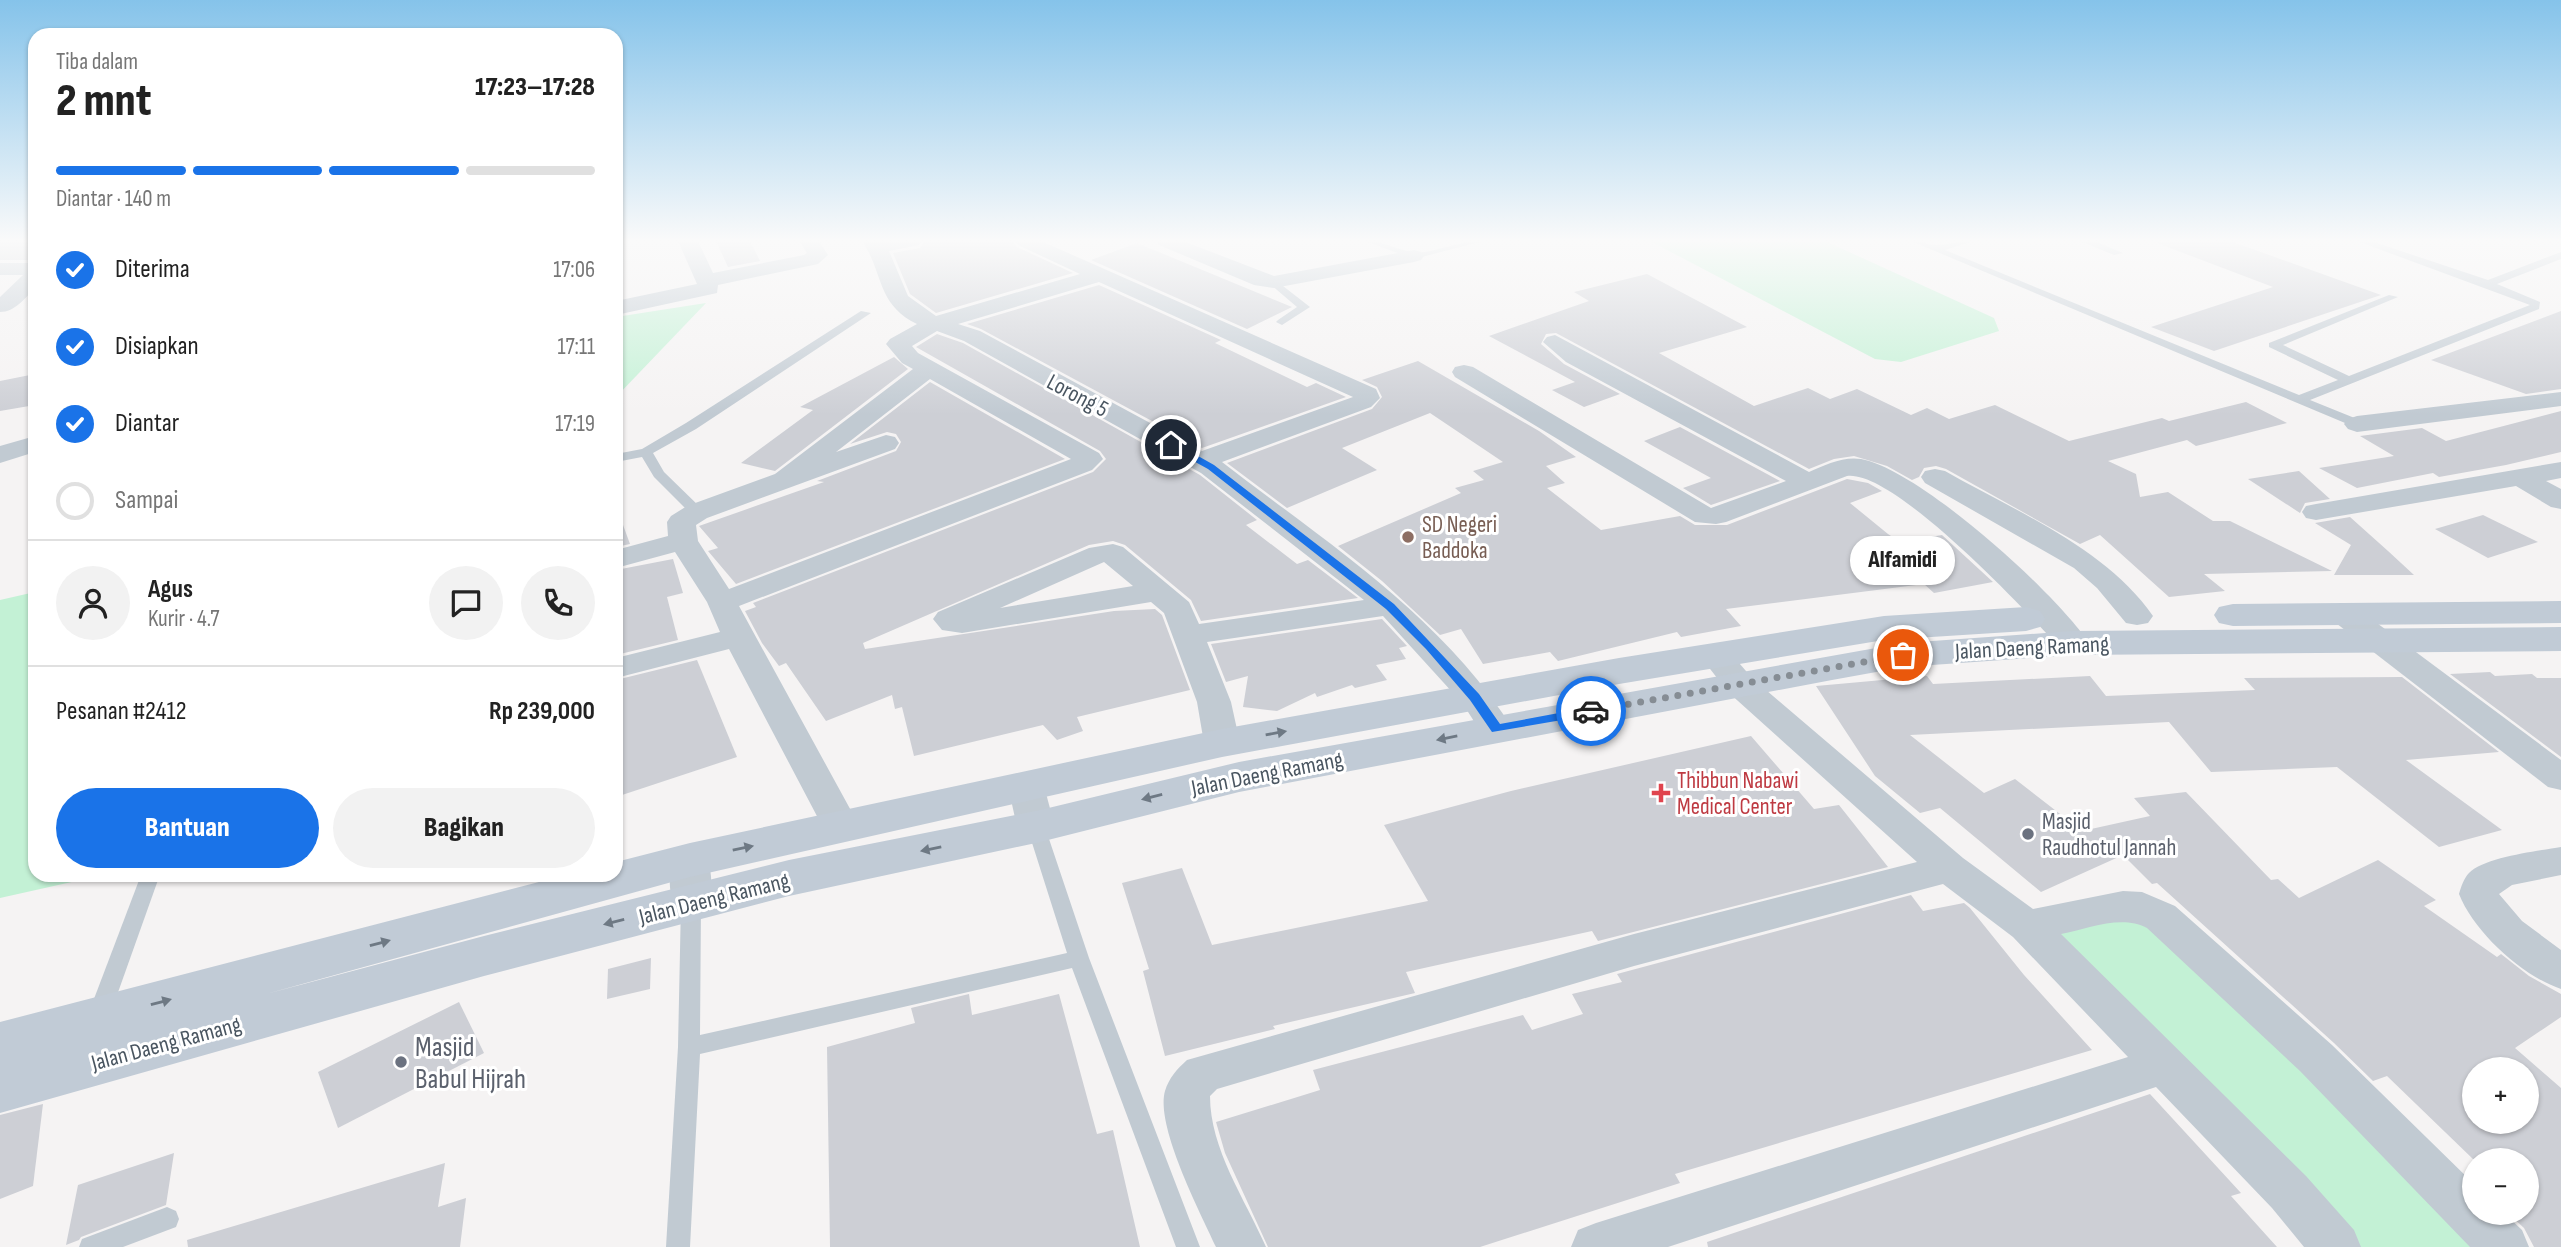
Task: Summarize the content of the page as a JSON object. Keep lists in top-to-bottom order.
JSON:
{
  "streets": {
    "main road": ["Jalan Daeng Ramang"],
    "street": ["Lorong 5"]
  },
  "crossings": [
    ["Lorong 5", "Jalan Daeng Ramang"]
  ],
  "places": {
    "other": [
      "SD Negeri Baddoka",
      "Alfamidi",
      "Masjid Raudhotul Jannah",
      "Masjid Babul Hijrah"
    ],
    "health": ["Thibbun Nabawi Medical Center"]
  },
  "page": {
    "heading": ["2 mnt", "Tiba dalam", "17:23–17:28"],
    "panel": [
      "Agus",
      "Kurir · 4.7",
      "Pesanan #2412",
      "Rp 239,000"
    ],
    "bar": "Diantar · 140 m",
    "list": [
      ["Diterima", "17:06"],
      ["Disiapkan", "17:11"],
      ["Diantar", "17:19"],
      "Sampai"
    ],
    "bubble": "Alfamidi",
    "buttons": ["Bantuan", "Bagikan"],
    "map_buttons": ["+", "−"]
  }
}
